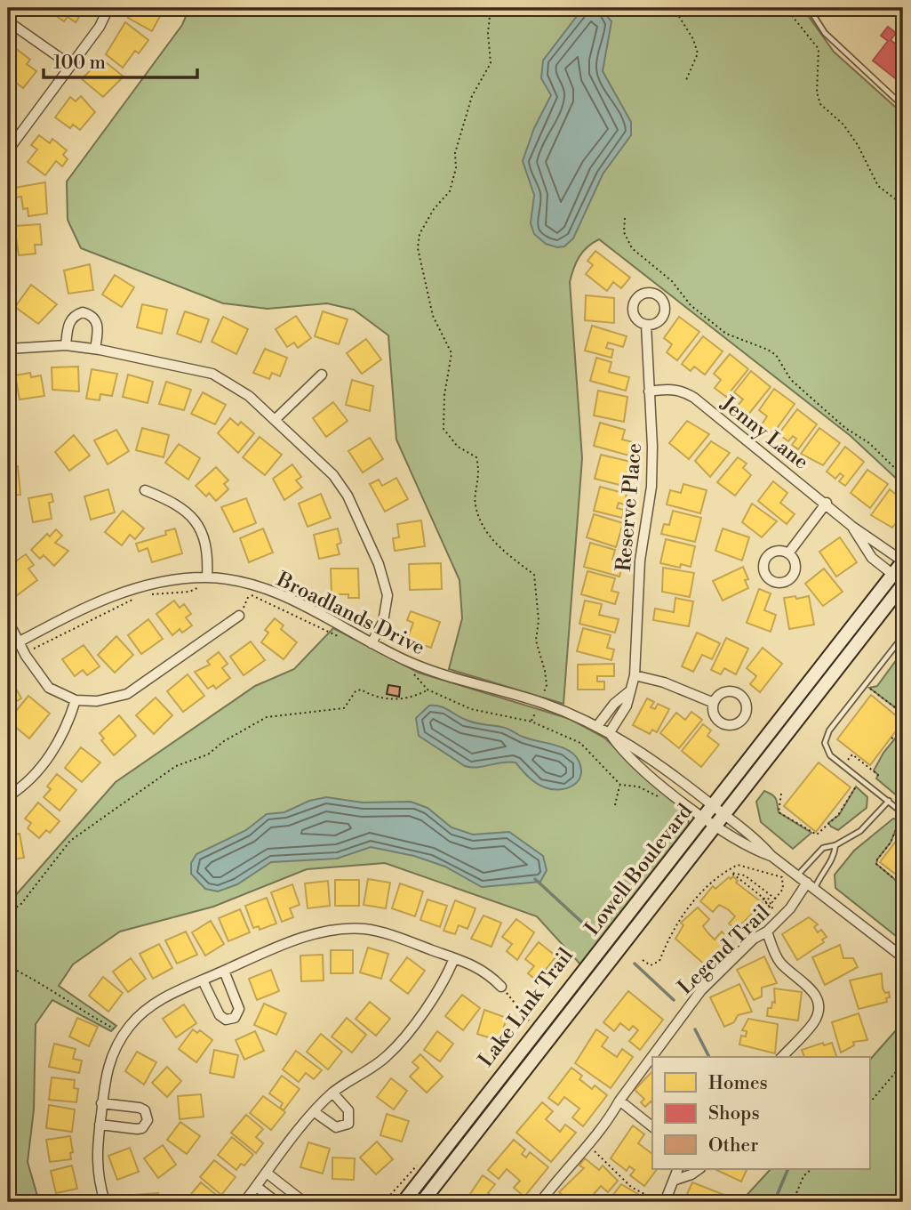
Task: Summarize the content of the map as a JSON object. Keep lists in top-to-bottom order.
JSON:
{
  "streets": {
    "main road": ["Lowell Boulevard"],
    "street": [
      "Jenny Lane",
      "Reserve Place",
      "Broadlands Drive",
      "Legend Trail"
    ]
  },
  "crossings": [
    ["Jenny Lane", "Reserve Place"],
    ["Jenny Lane", "Lowell Boulevard"],
    ["Reserve Place", "Broadlands Drive"],
    ["Broadlands Drive", "Lowell Boulevard"],
    ["Broadlands Drive", "Legend Trail"]
  ],
  "legend": ["Homes", "Shops", "Other"],
  "scale_bar": "100 m"
}
